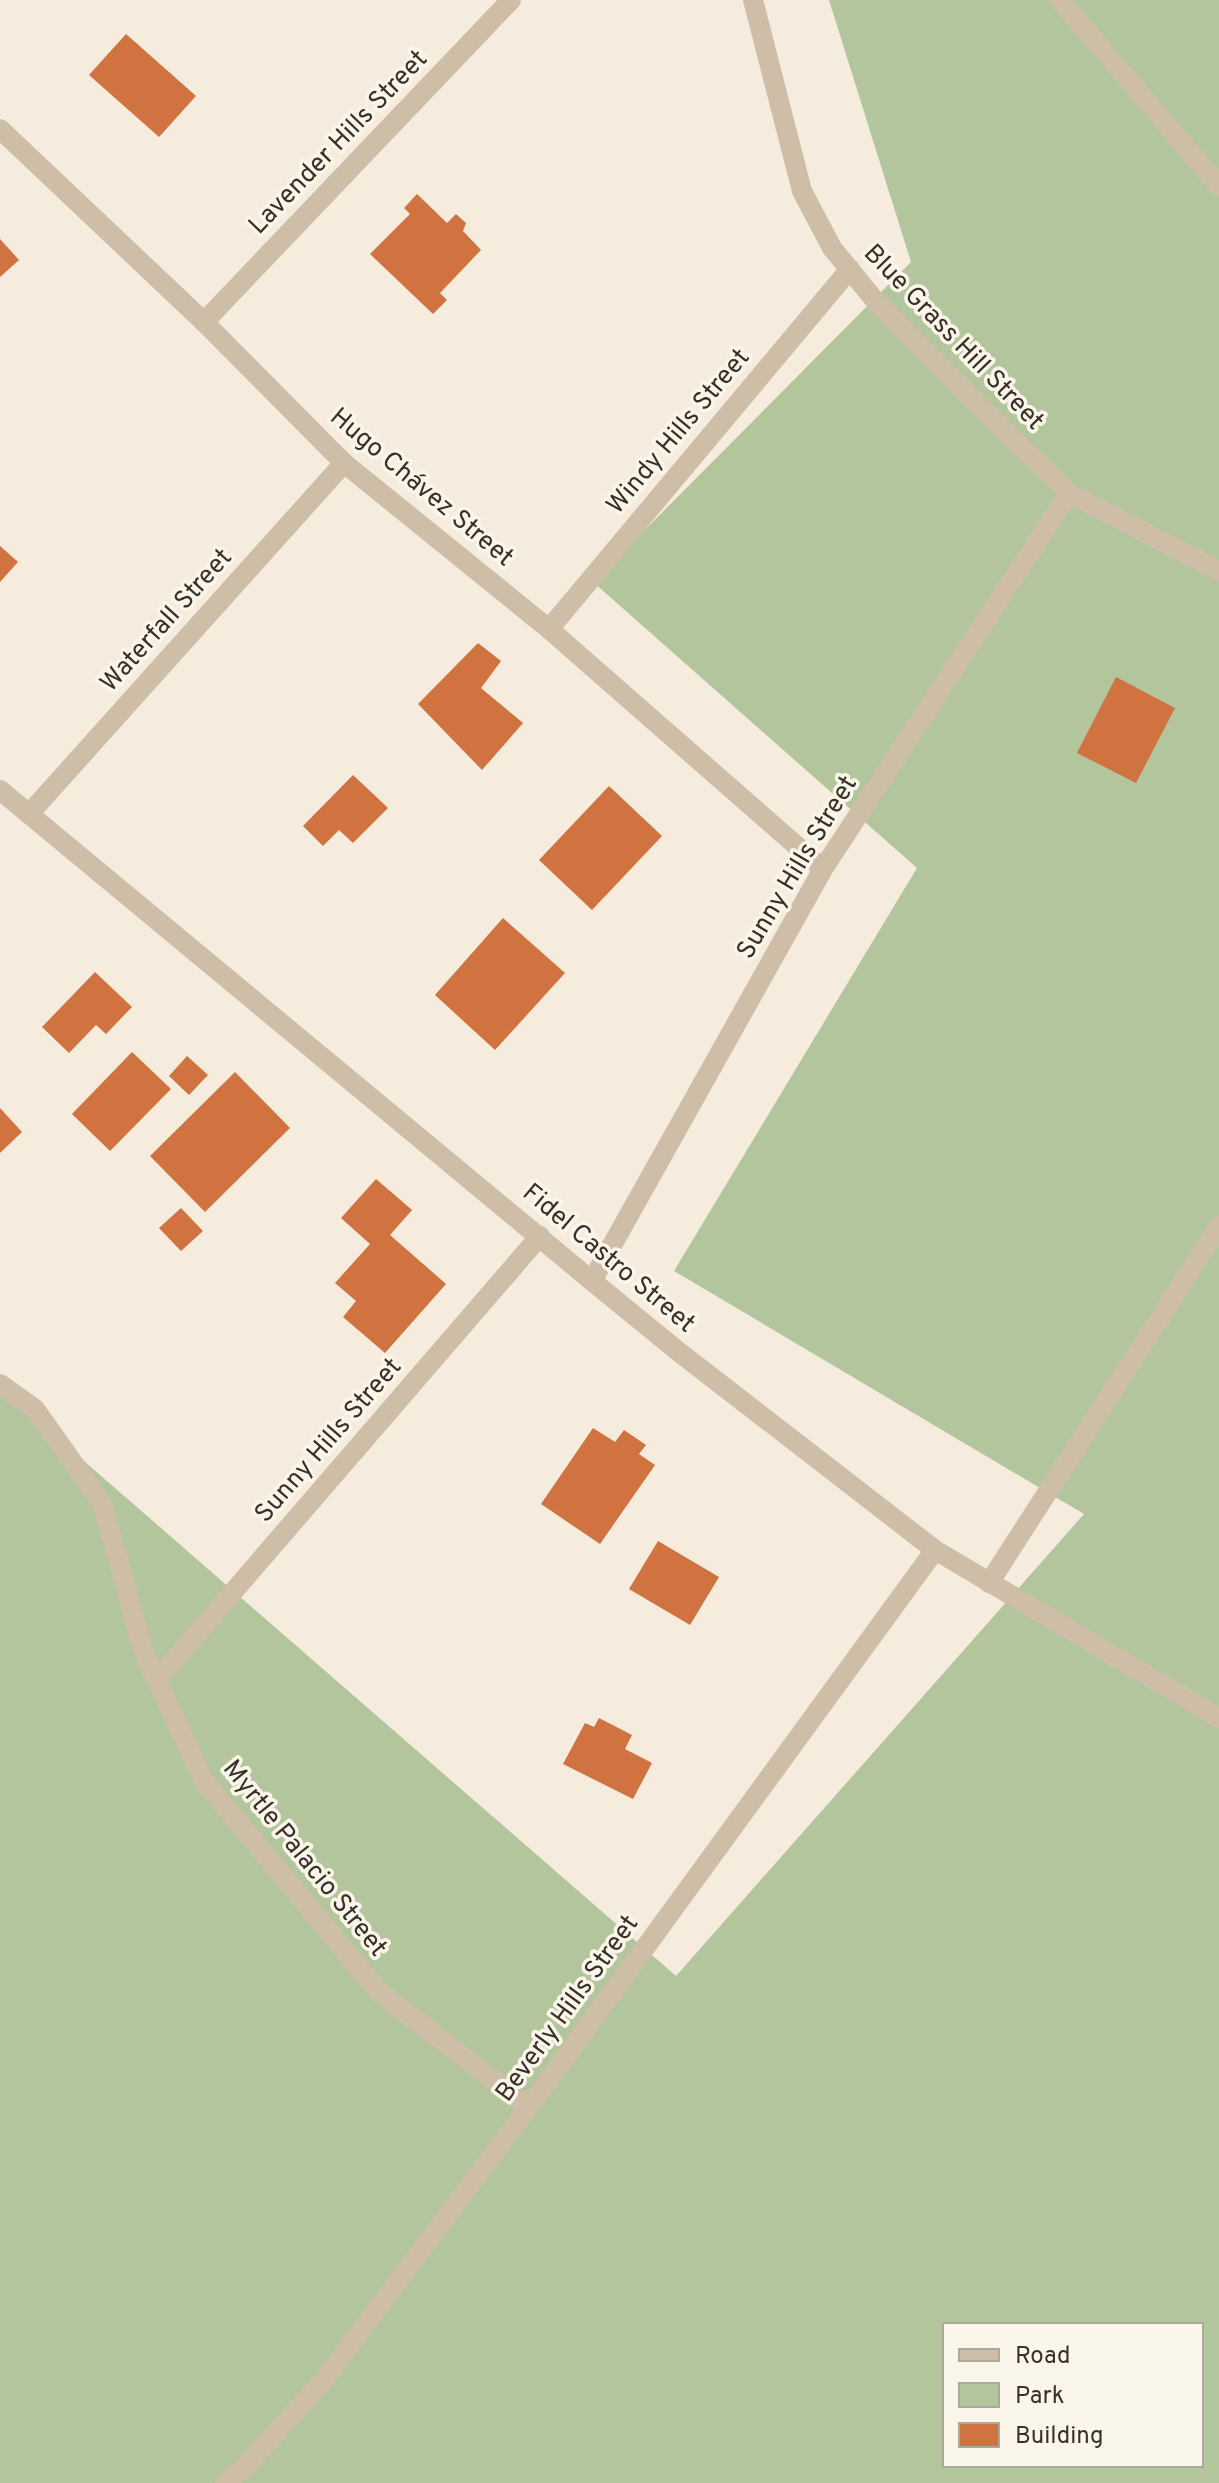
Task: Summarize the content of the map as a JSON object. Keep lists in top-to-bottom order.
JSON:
{
  "streets": {
    "street": [
      "Lavender Hills Street",
      "Blue Grass Hill Street",
      "Windy Hills Street",
      "Hugo Chávez Street",
      "Waterfall Street",
      "Sunny Hills Street",
      "Fidel Castro Street",
      "Myrtle Palacio Street",
      "Beverly Hills Street"
    ]
  },
  "crossings": [
    ["Lavender Hills Street", "Hugo Chávez Street"],
    ["Blue Grass Hill Street", "Windy Hills Street"],
    ["Blue Grass Hill Street", "Sunny Hills Street"],
    ["Windy Hills Street", "Hugo Chávez Street"],
    ["Hugo Chávez Street", "Waterfall Street"],
    ["Hugo Chávez Street", "Sunny Hills Street"],
    ["Waterfall Street", "Fidel Castro Street"],
    ["Sunny Hills Street", "Fidel Castro Street"],
    ["Sunny Hills Street", "Myrtle Palacio Street"],
    ["Fidel Castro Street", "Beverly Hills Street"],
    ["Myrtle Palacio Street", "Beverly Hills Street"]
  ],
  "legend": ["Road", "Park", "Building"]
}
